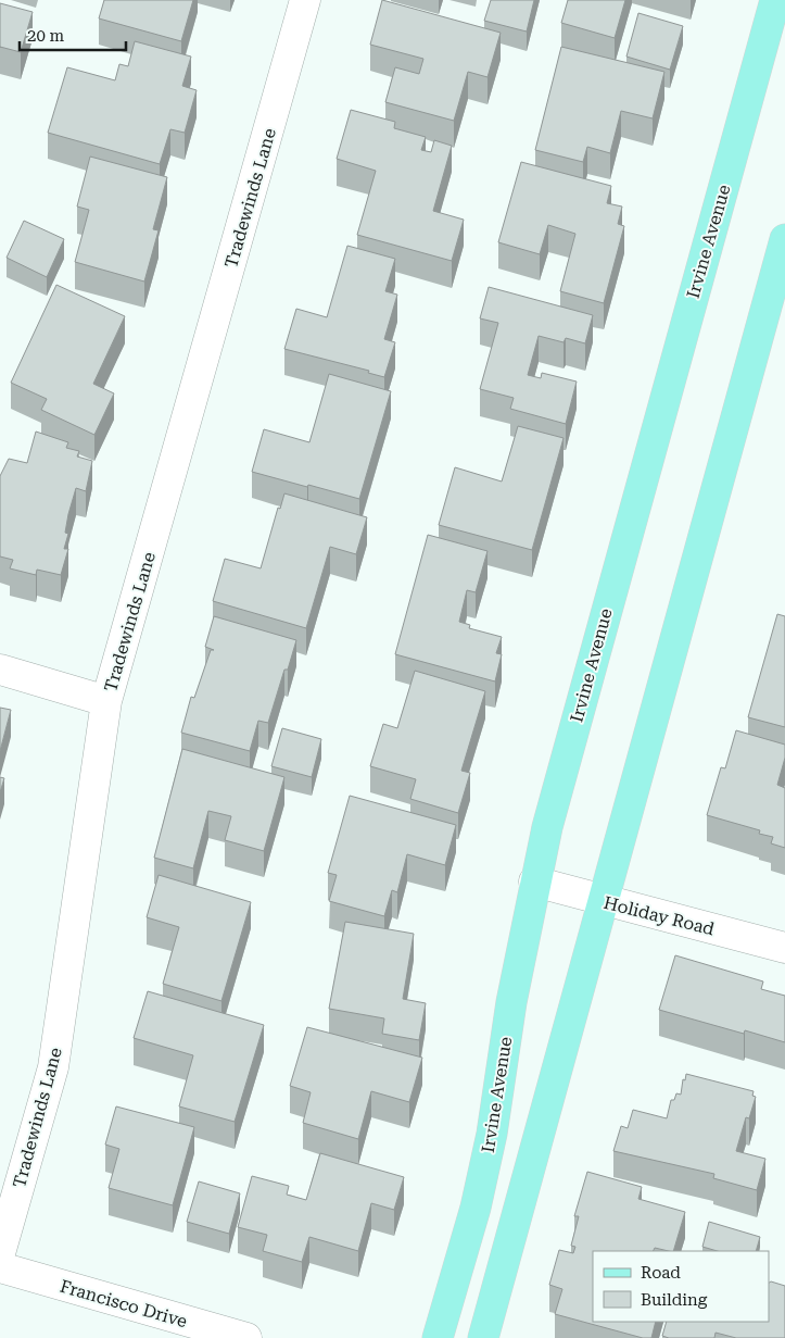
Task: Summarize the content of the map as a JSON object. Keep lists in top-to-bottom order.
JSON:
{
  "streets": {
    "main road": ["Irvine Avenue"],
    "street": ["Tradewinds Lane", "Holiday Road", "Francisco Drive"]
  },
  "crossings": [
    ["Irvine Avenue", "Holiday Road"]
  ],
  "legend": ["Road", "Building"],
  "scale_bar": "20 m"
}
